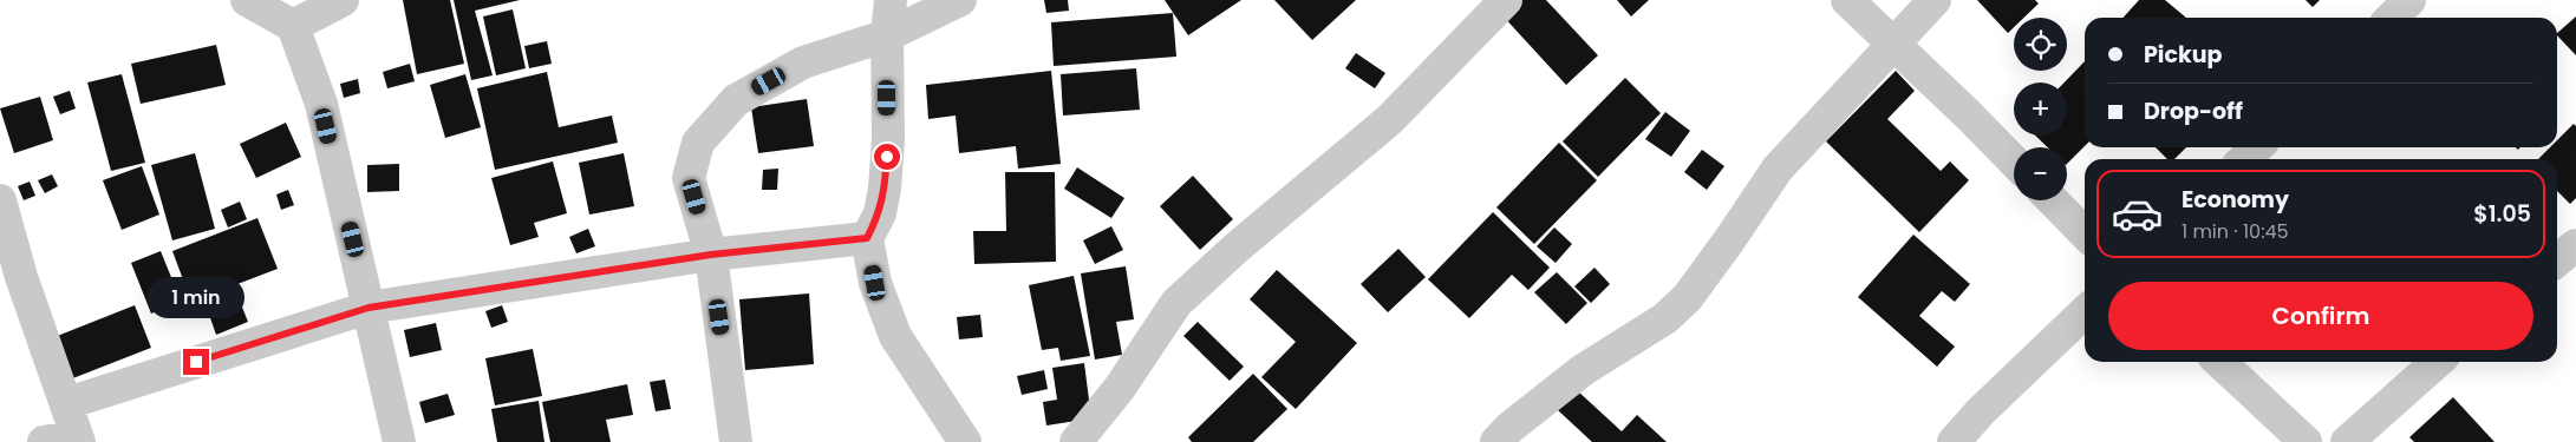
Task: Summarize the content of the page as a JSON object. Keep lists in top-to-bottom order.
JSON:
{
  "page": {
    "map_buttons": ["+", "−"],
    "banner": ["Pickup", "Drop-off"],
    "list": [
      {
        "name": "Economy",
        "note": "1 min · 10:45",
        "value": "$1.05"
      }
    ],
    "buttons": "Confirm",
    "bubble": "1 min"
  }
}
